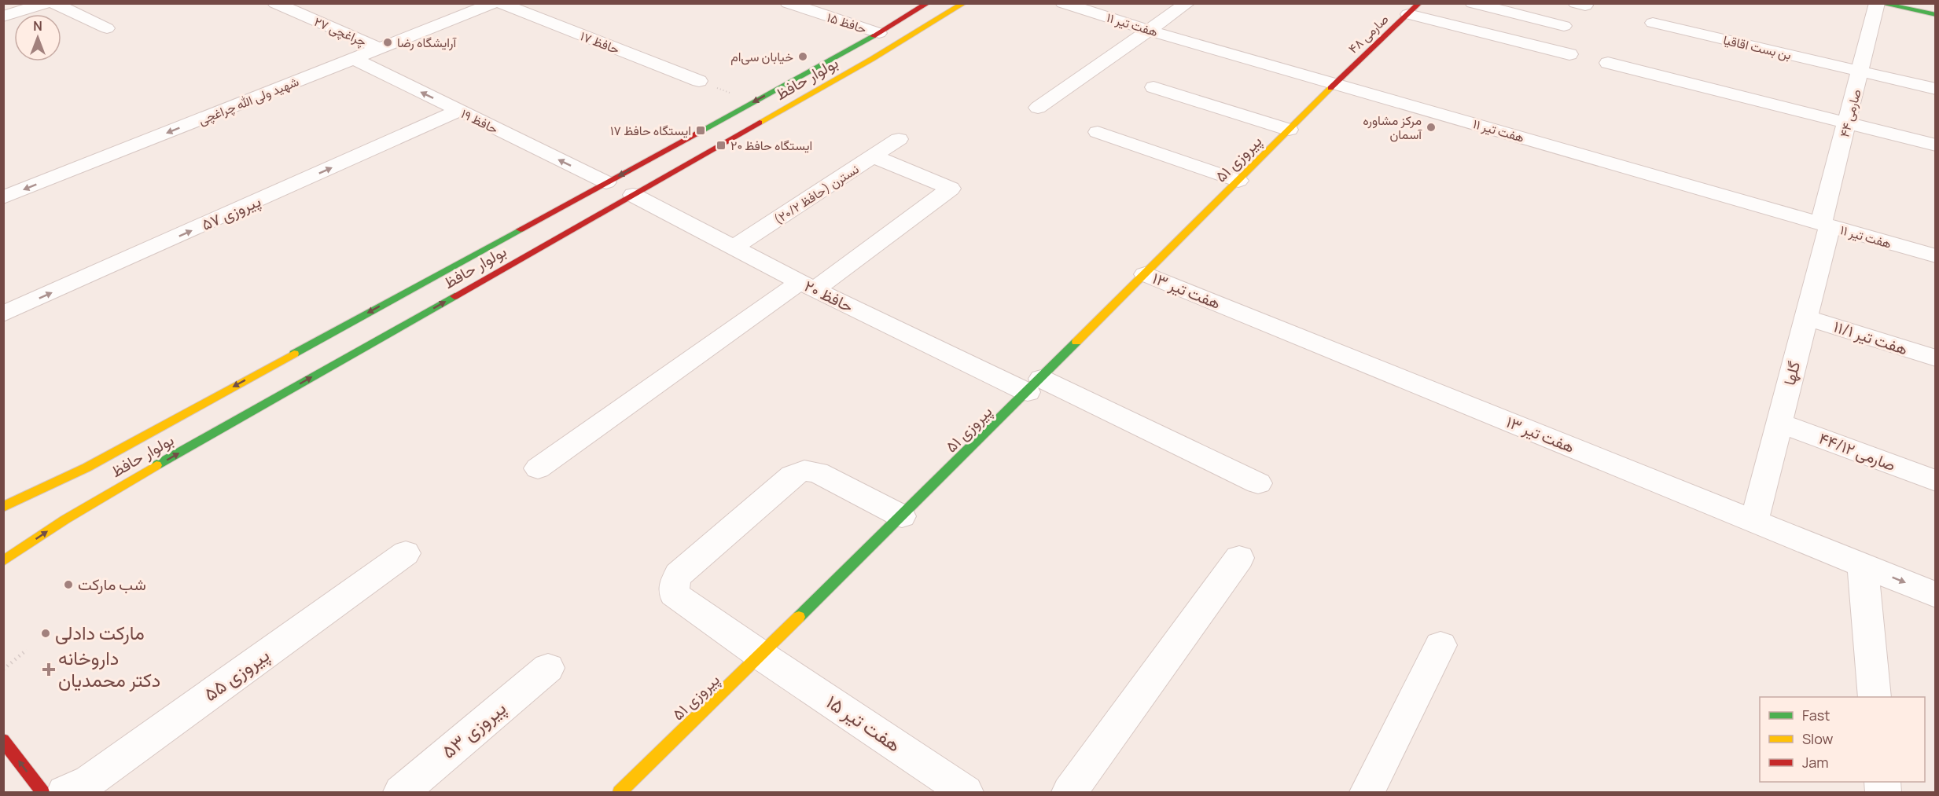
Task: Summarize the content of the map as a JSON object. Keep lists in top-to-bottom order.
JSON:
{
  "streets": {
    "street": [
      "حافظ ۱۵",
      "هفت تیر ۱۱",
      "چراغچی ۲۷",
      "صارمی ۴۸",
      "حافظ ۱۷",
      "بن بست اقاقیا",
      "بولوار حافظ",
      "شهید ولی الله چراغچی",
      "صارمی ۴۴",
      "حافظ ۱۹",
      "پیروزی ۵۱",
      "نسترن (حافظ ۲۰/۲)",
      "پیروزی ۵۷",
      "هفت تیر ۱۳",
      "حافظ ۲۰",
      "هفت تیر ۱۱/۱",
      "گلها",
      "صارمی ۴۴/۱۲",
      "پیروزی ۵۵",
      "هفت تیر ۱۵",
      "پیروزی ۵۳"
    ]
  },
  "crossings": [
    ["حافظ ۱۵", "بولوار حافظ"],
    ["هفت تیر ۱۱", "صارمی ۴۸"],
    ["هفت تیر ۱۱", "صارمی ۴۴"],
    ["هفت تیر ۱۱", "پیروزی ۵۱"],
    ["هفت تیر ۱۱", "گلها"],
    ["چراغچی ۲۷", "شهید ولی الله چراغچی"],
    ["صارمی ۴۸", "پیروزی ۵۱"],
    ["بن بست اقاقیا", "صارمی ۴۴"],
    ["بولوار حافظ", "حافظ ۱۹"],
    ["بولوار حافظ", "حافظ ۲۰"],
    ["شهید ولی الله چراغچی", "حافظ ۱۹"],
    ["صارمی ۴۴", "گلها"],
    ["حافظ ۱۹", "پیروزی ۵۷"],
    ["پیروزی ۵۱", "هفت تیر ۱۳"],
    ["پیروزی ۵۱", "حافظ ۲۰"],
    ["پیروزی ۵۱", "هفت تیر ۱۵"],
    ["نسترن (حافظ ۲۰/۲)", "حافظ ۲۰"],
    ["هفت تیر ۱۳", "گلها"],
    ["هفت تیر ۱۱/۱", "گلها"],
    ["گلها", "صارمی ۴۴/۱۲"]
  ],
  "one_way": ["شهید ولی الله چراغچی", "حافظ ۱۹", "پیروزی ۵۷"],
  "places": {
    "other": [
      "آرایشگاه رضا",
      "خیابان سی‌ام",
      "مرکز مشاوره آسمان",
      "شب مارکت",
      "مارکت دادلی"
    ],
    "transit": ["ایستگاه حافظ ۱۷", "ایستگاه حافظ ۲۰"],
    "health": ["داروخانه دکتر محمدیان"]
  },
  "legend": ["Fast", "Slow", "Jam"],
  "north": "top"
}
